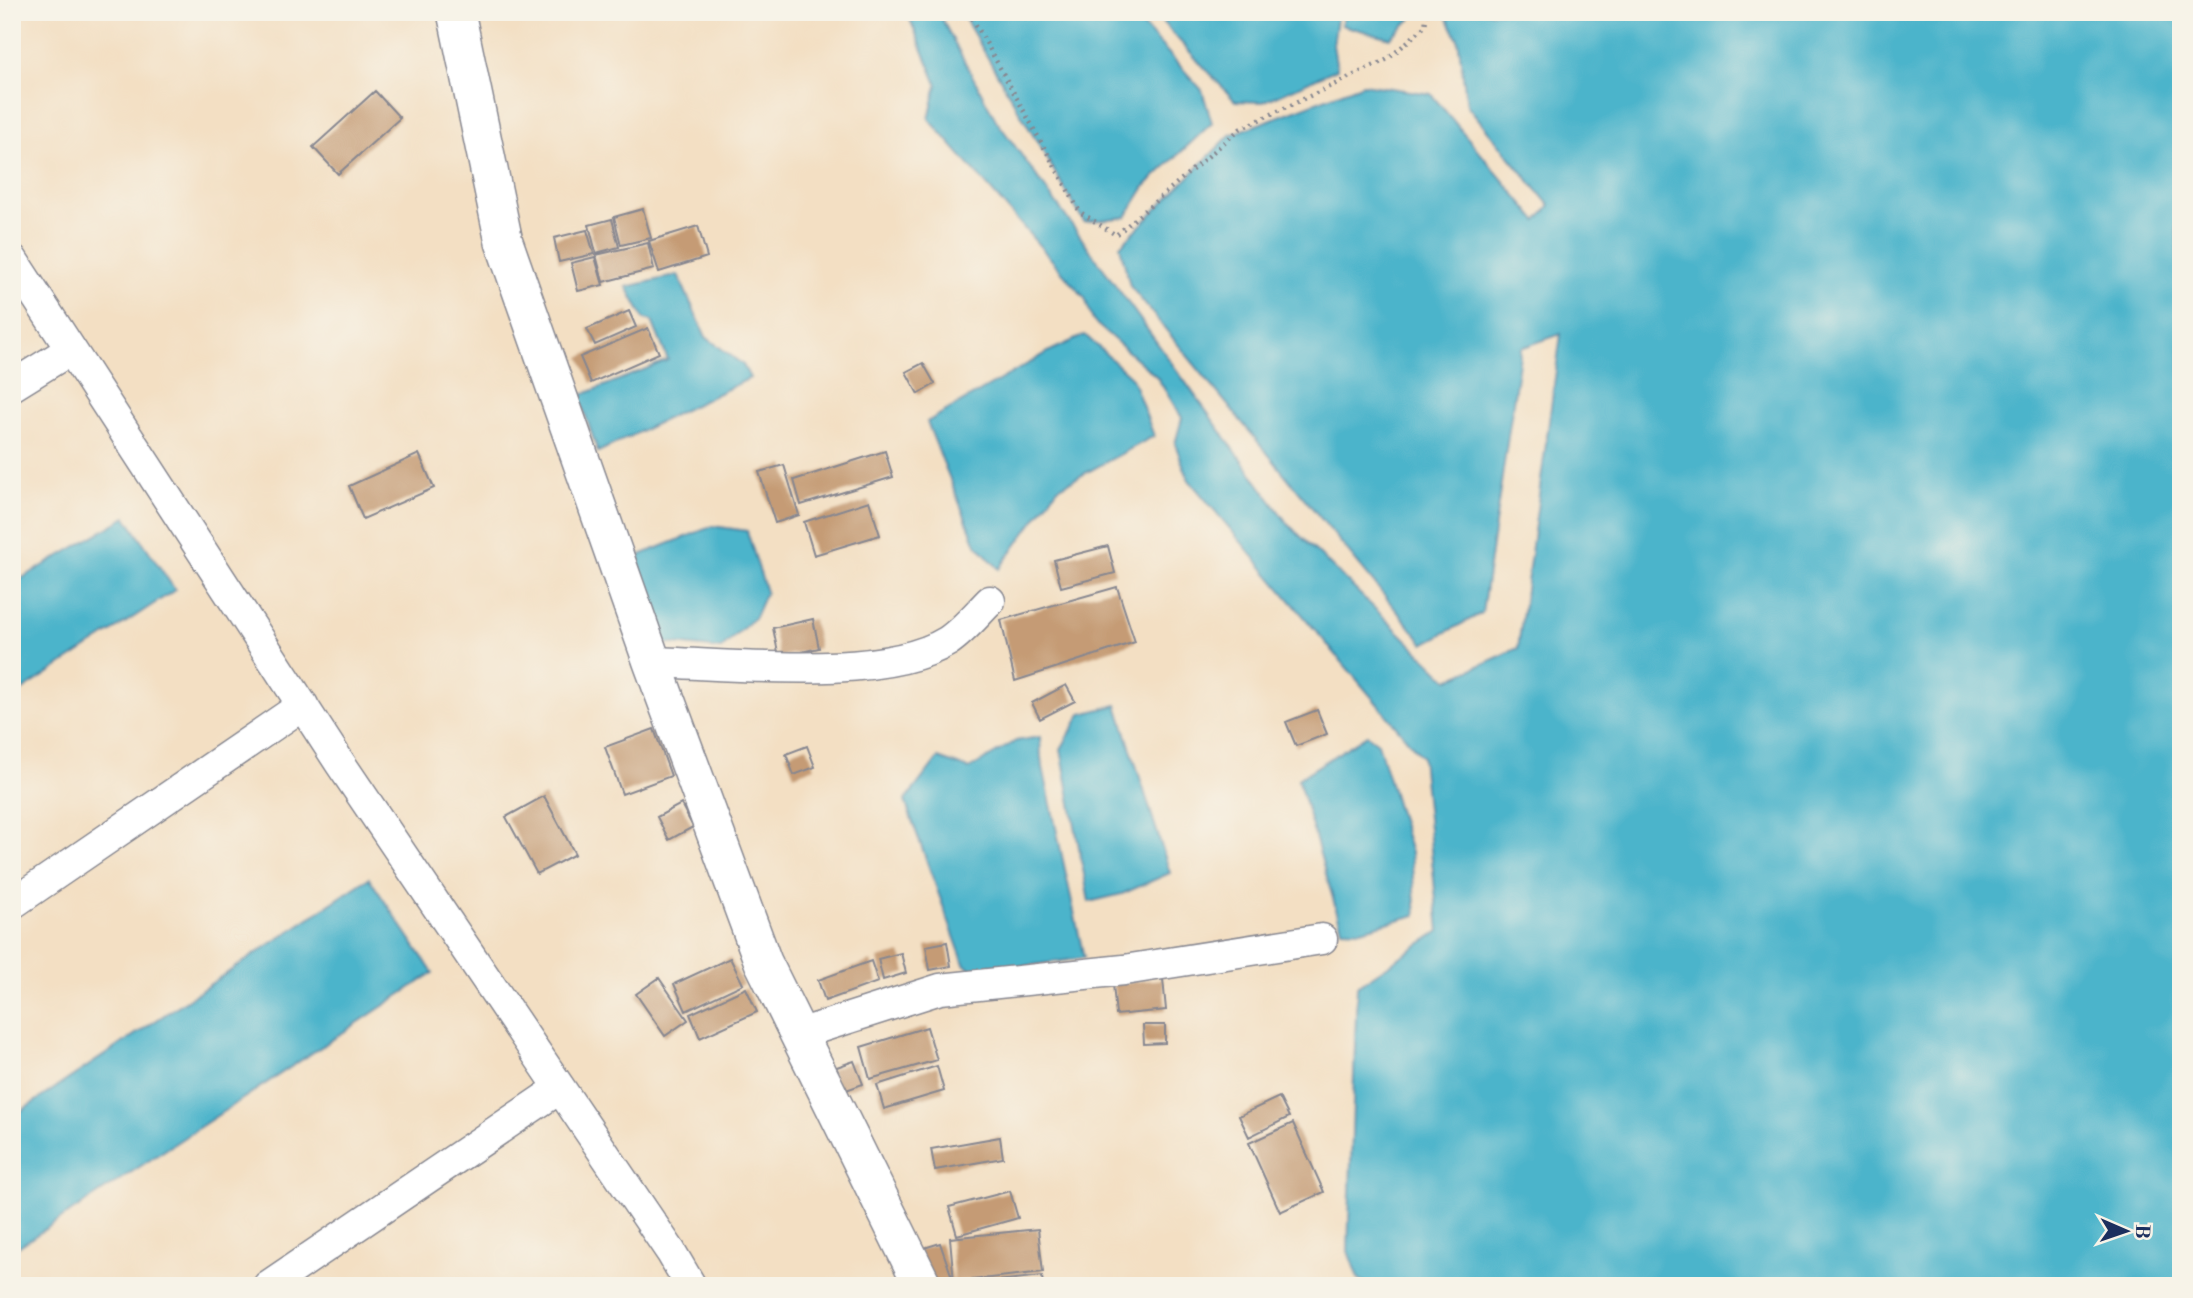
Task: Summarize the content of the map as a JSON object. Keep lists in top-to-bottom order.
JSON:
{
  "north": "right"
}
